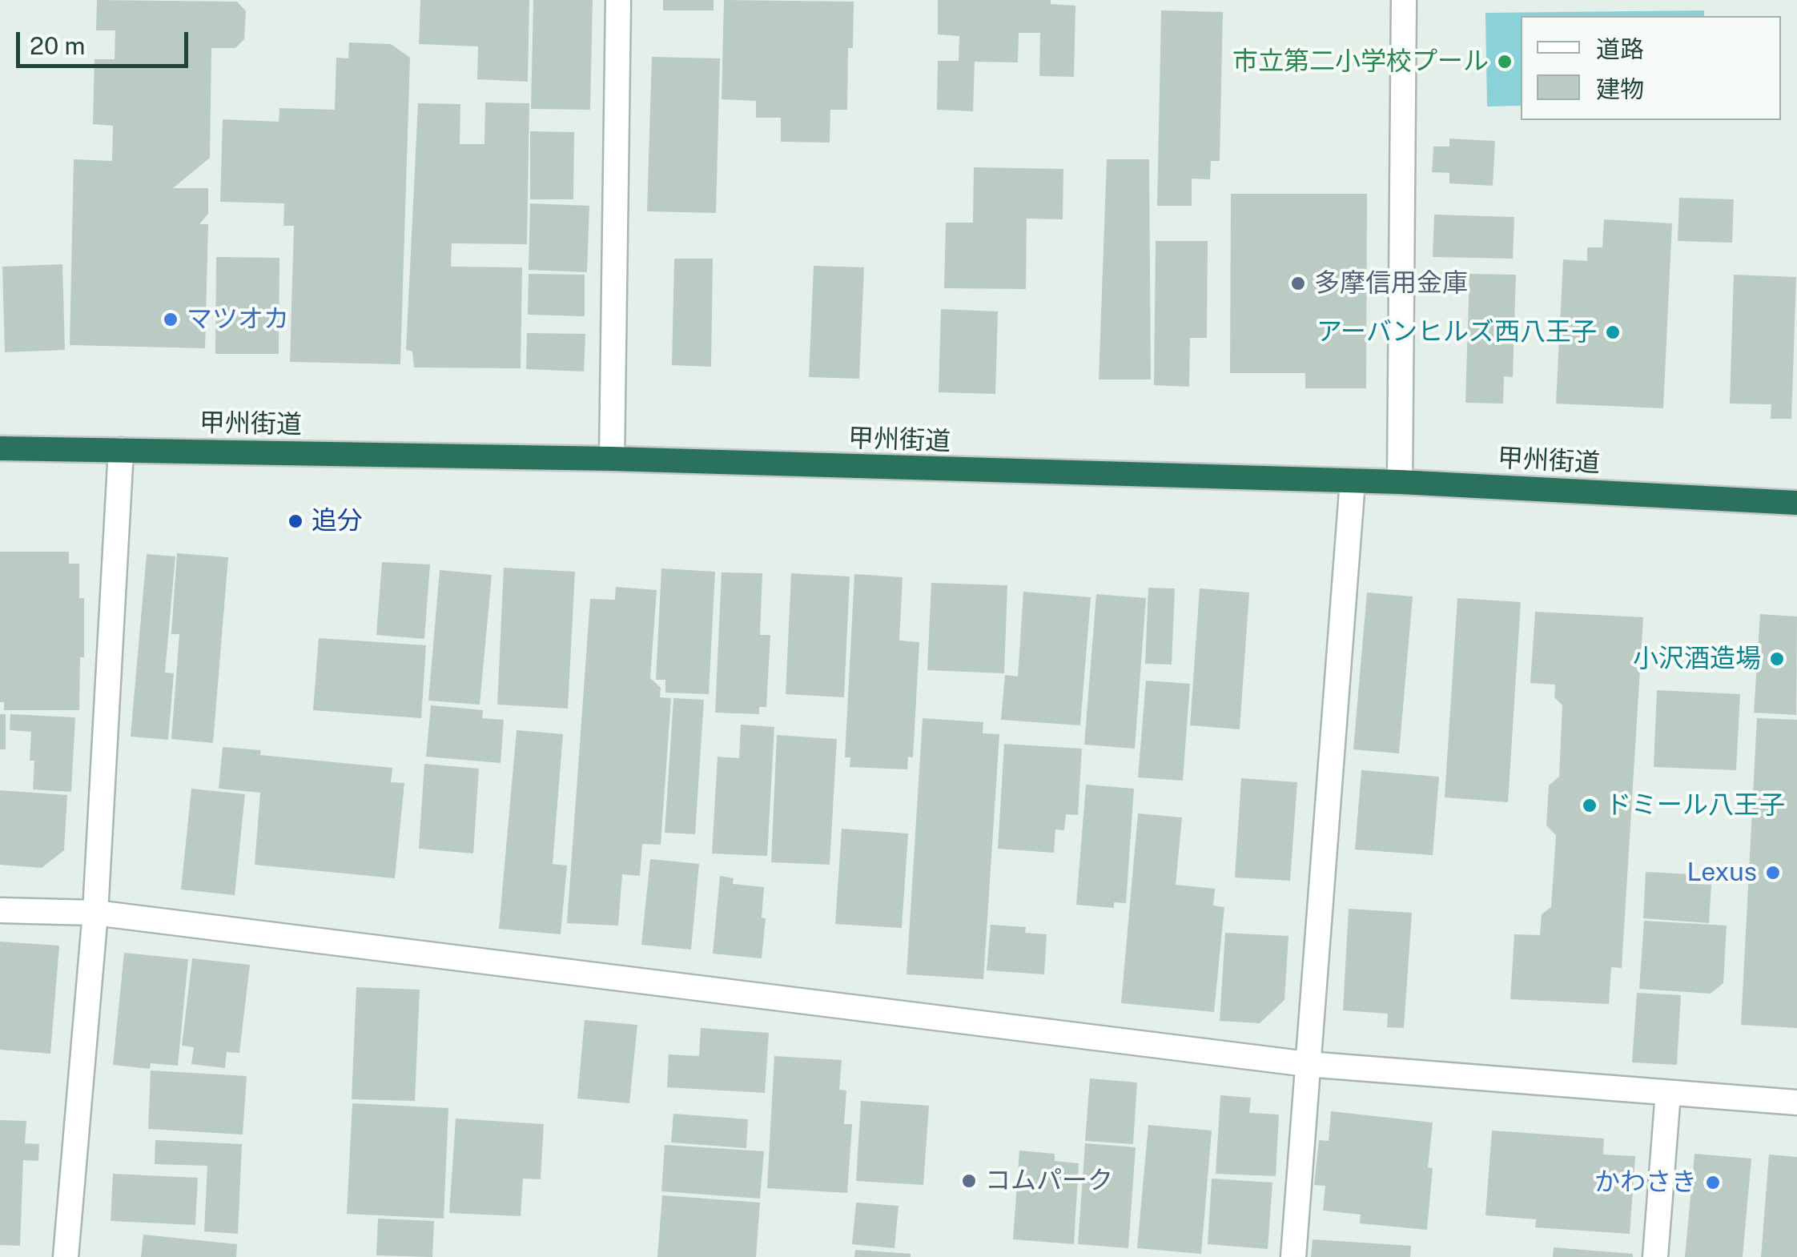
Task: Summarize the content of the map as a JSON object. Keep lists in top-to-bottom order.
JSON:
{
  "streets": {
    "highway": ["甲州街道"]
  },
  "places": [
    "市立第二小学校プール",
    "多摩信用金庫",
    "マツオカ",
    "アーバンヒルズ西八王子",
    "追分",
    "小沢酒造場",
    "ドミール八王子",
    "Lexus",
    "コムパーク",
    "かわさき"
  ],
  "legend": ["道路", "建物"],
  "scale_bar": "20 m"
}
